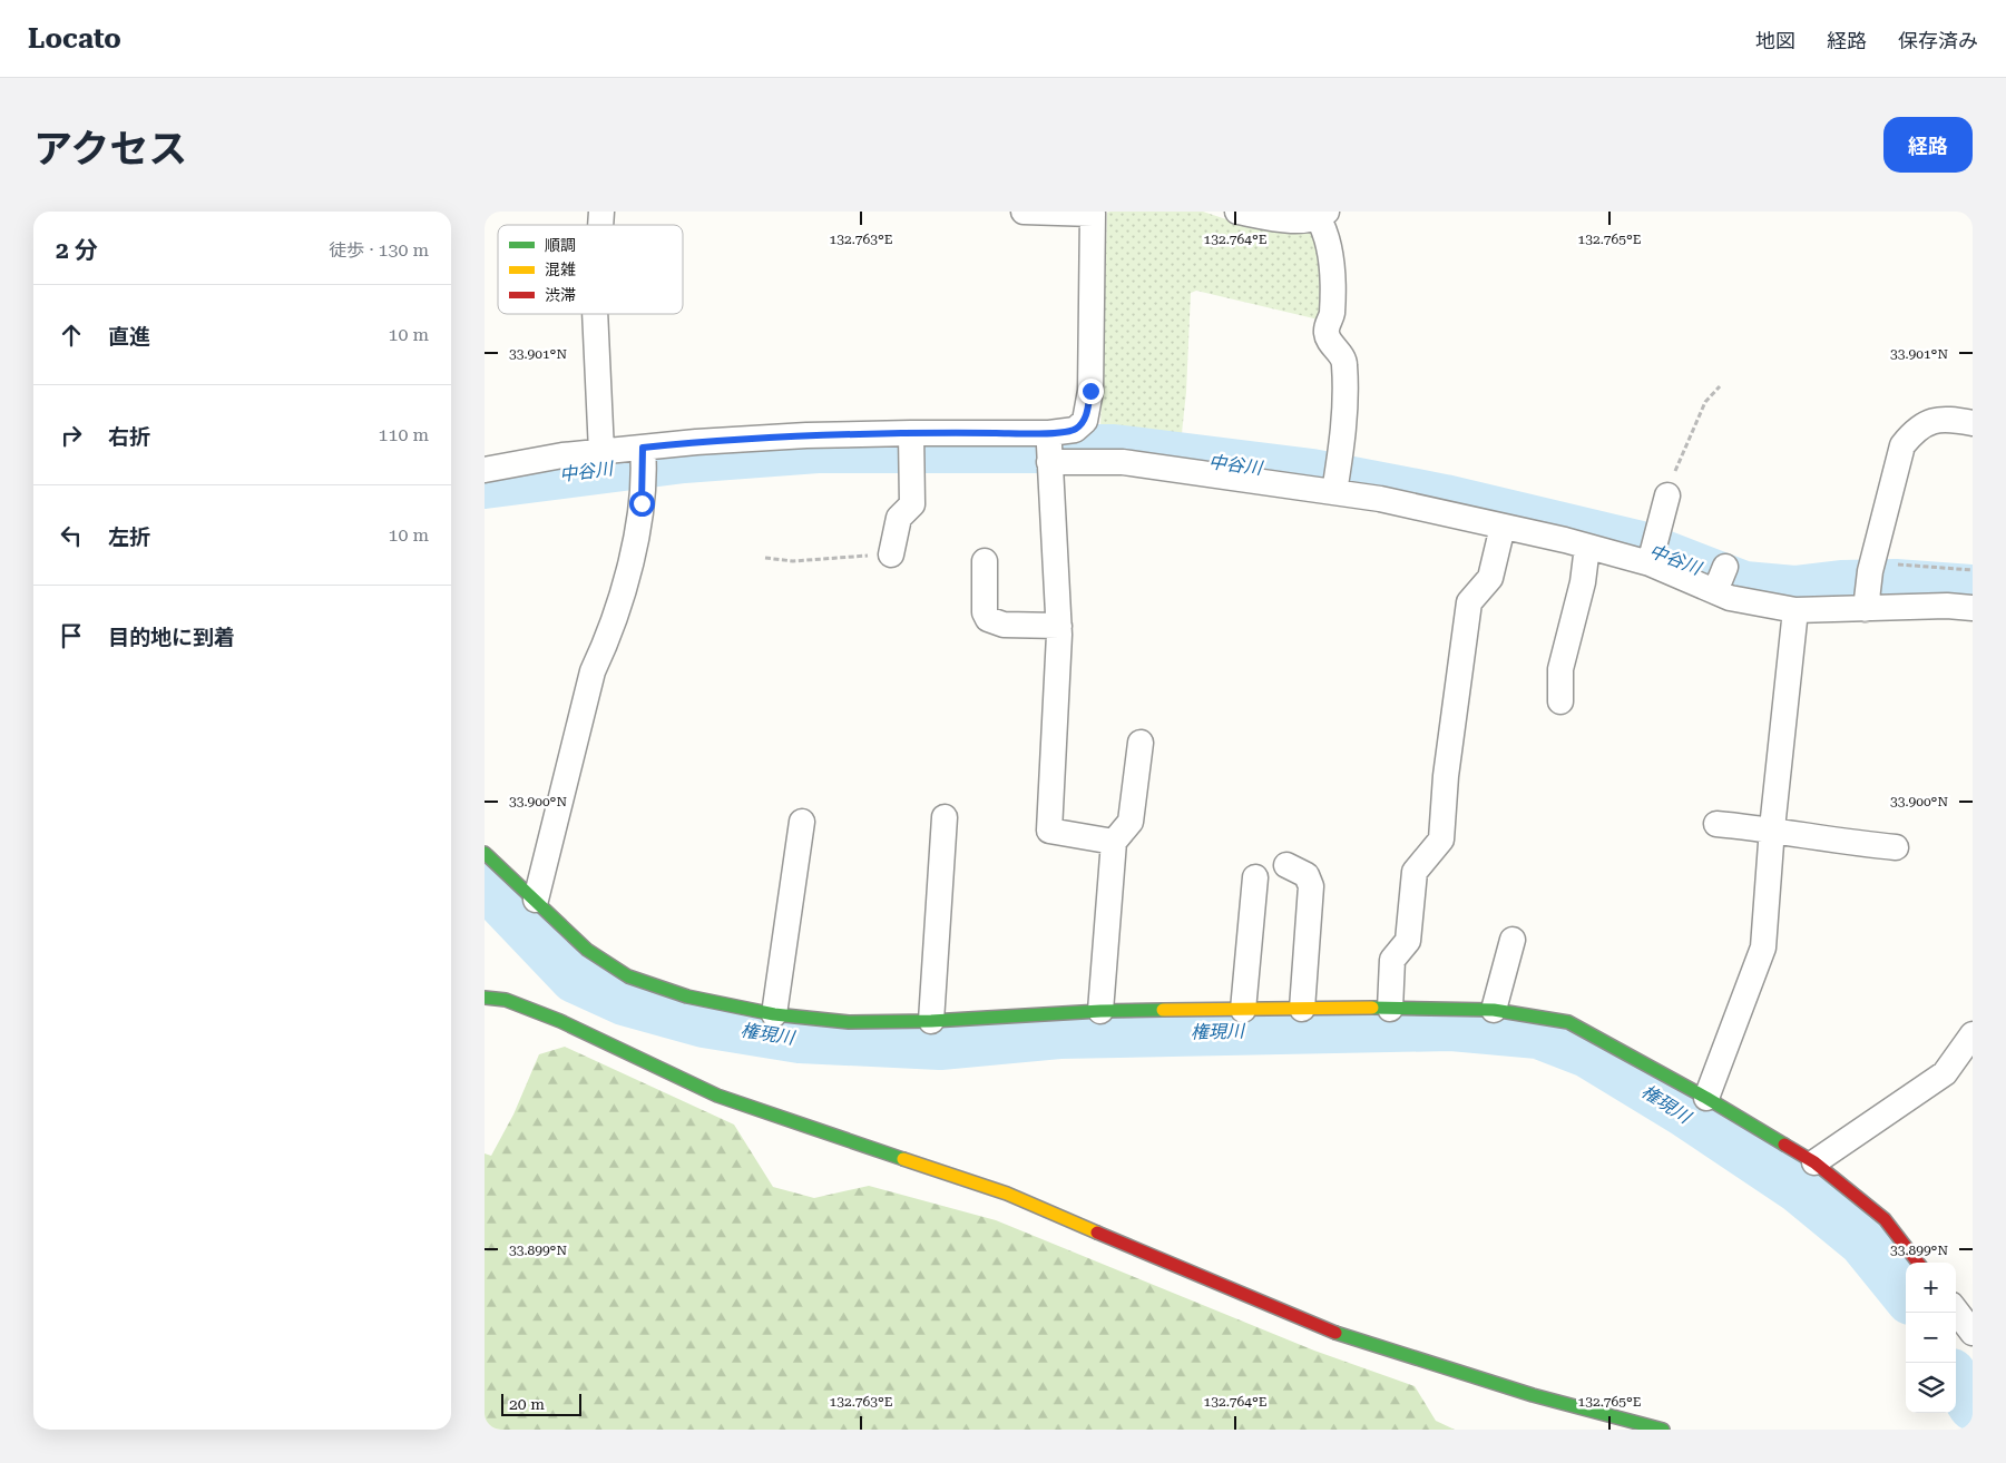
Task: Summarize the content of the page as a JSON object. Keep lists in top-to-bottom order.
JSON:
{
  "water": ["中谷川", "権現川"],
  "legend": ["順調", "混雑", "渋滞"],
  "scale_bar": "20 m",
  "page": {
    "header": "Locato",
    "nav": ["地図", "経路", "保存済み"],
    "title": "アクセス",
    "buttons": "経路",
    "heading": ["2 分", "徒歩 · 130 m"],
    "list": [
      ["直進", "10 m"],
      ["右折", "110 m"],
      ["左折", "10 m"],
      "目的地に到着"
    ],
    "map_buttons": ["+", "−"],
    "scale": "20 m"
  },
  "coordinates": [
    "132.763°E",
    "132.764°E",
    "132.765°E",
    "33.901°N",
    "33.900°N",
    "33.899°N"
  ]
}
